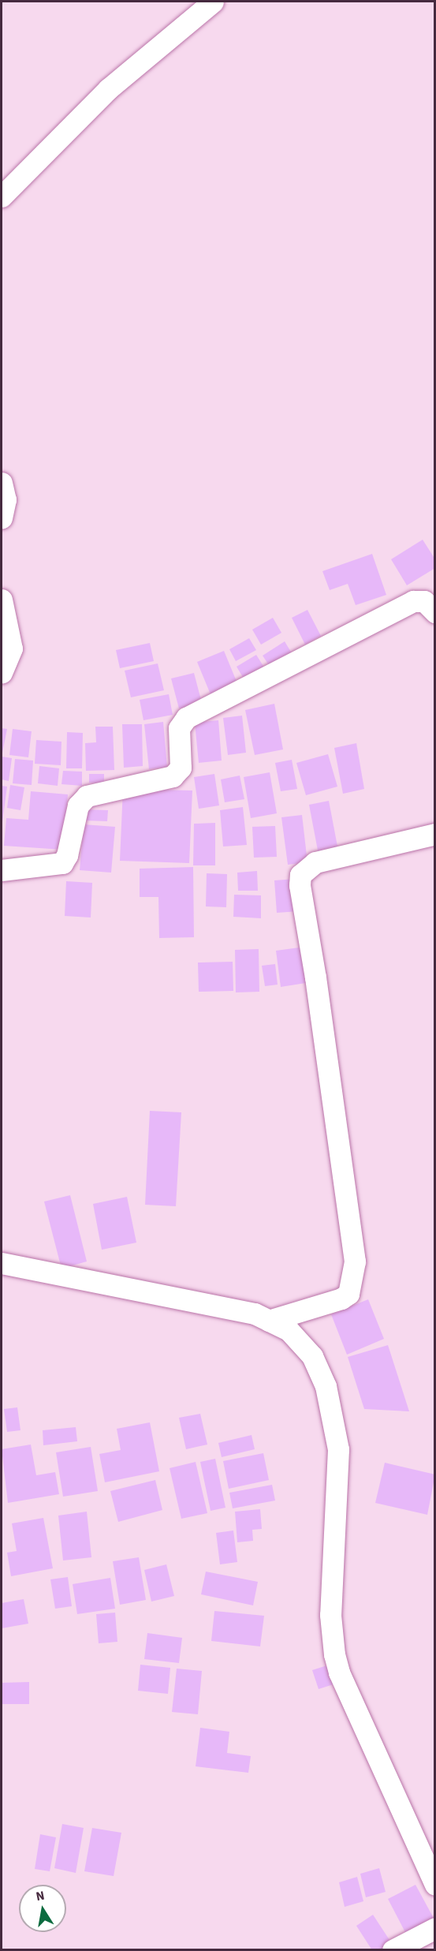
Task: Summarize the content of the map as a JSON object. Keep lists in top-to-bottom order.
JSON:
{
  "north": "top"
}
